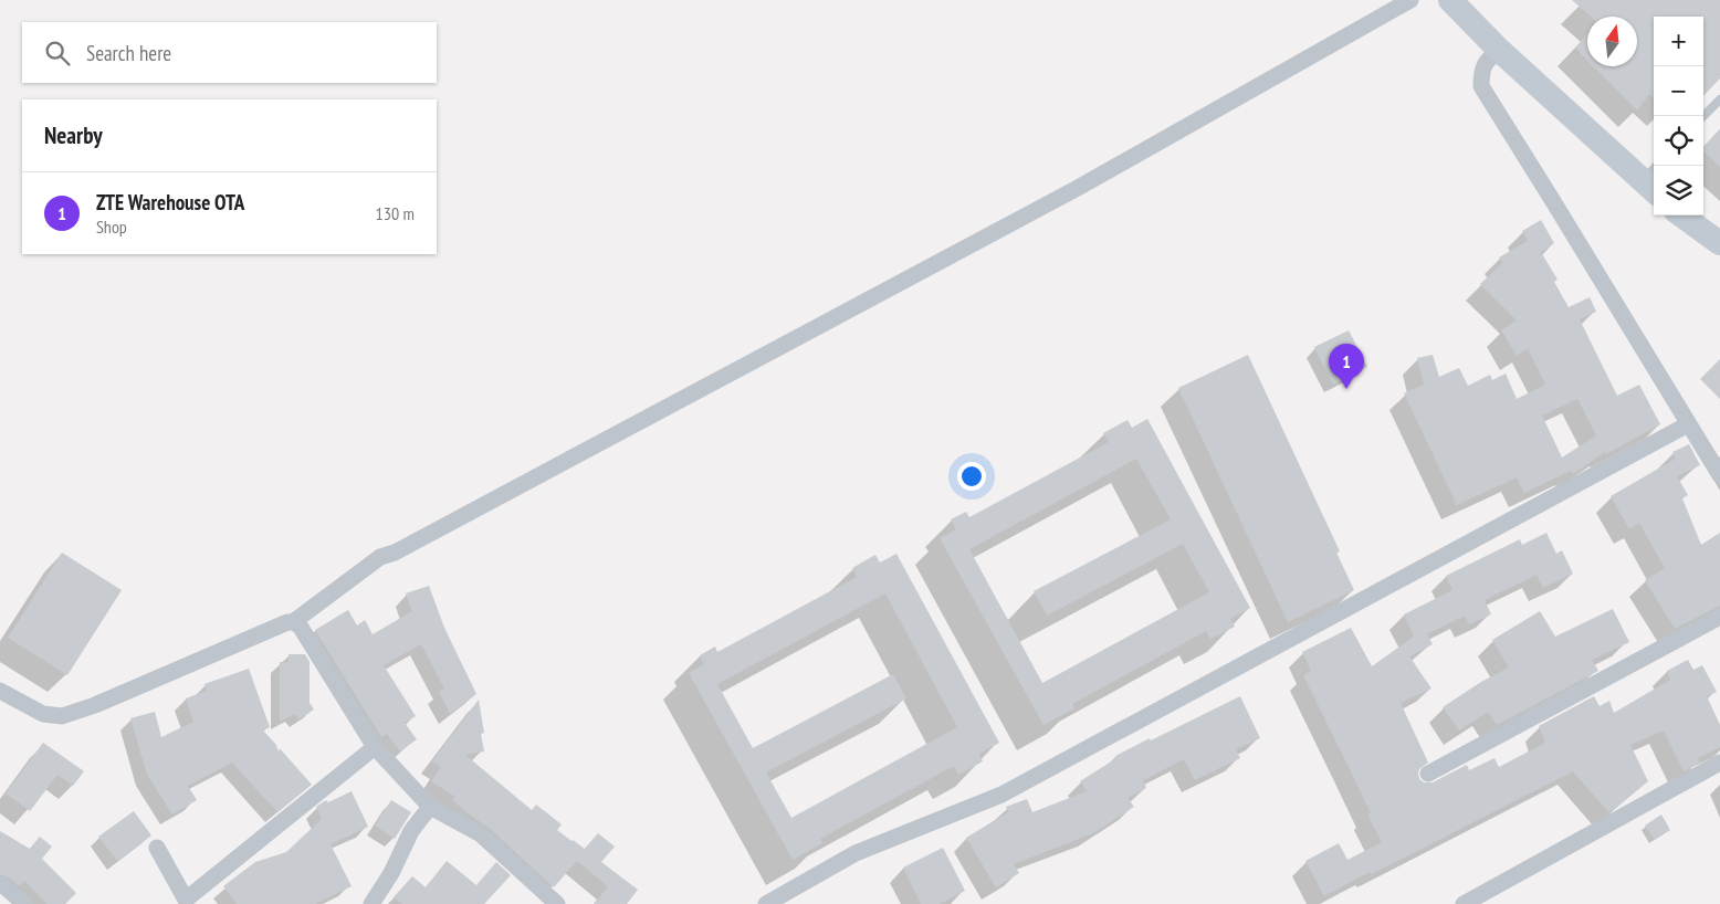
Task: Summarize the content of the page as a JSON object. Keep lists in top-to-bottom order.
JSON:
{
  "north": "top",
  "page": {
    "map_buttons": ["+", "−"],
    "search": "Search here",
    "heading": "Nearby",
    "list": [
      {
        "mark": "1",
        "name": "ZTE Warehouse OTA",
        "note": "Shop",
        "value": "130 m"
      }
    ],
    "pins": "1"
  }
}
